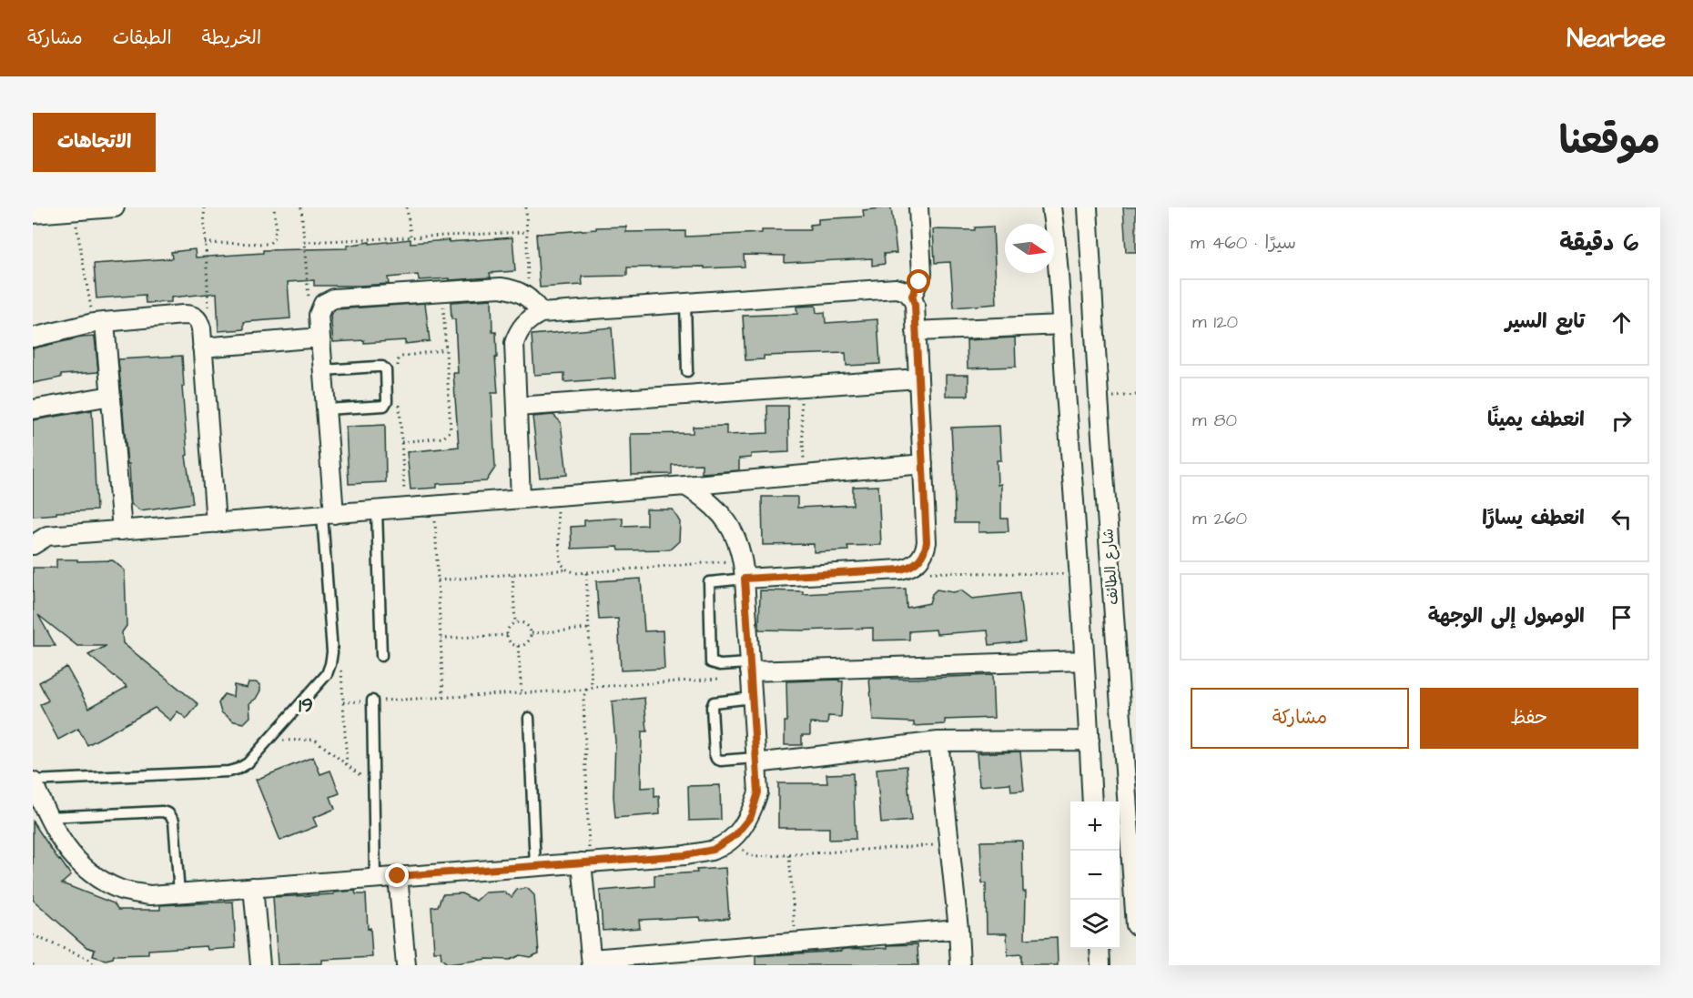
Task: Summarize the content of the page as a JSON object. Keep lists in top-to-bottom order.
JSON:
{
  "streets": {
    "street": ["شارع الطائف"]
  },
  "districts": ["19"],
  "north": "right",
  "page": {
    "header": "Nearbee",
    "nav": ["الخريطة", "الطبقات", "مشاركة"],
    "title": "موقعنا",
    "buttons": [
      "الاتجاهات",
      ["حفظ", "مشاركة"]
    ],
    "heading": ["6 دقيقة", "سيرًا · 460 m"],
    "list": [
      ["تابع السير", "120 m"],
      ["انعطف يمينًا", "80 m"],
      ["انعطف يسارًا", "260 m"],
      "الوصول إلى الوجهة"
    ],
    "map_buttons": ["+", "−"]
  }
}
